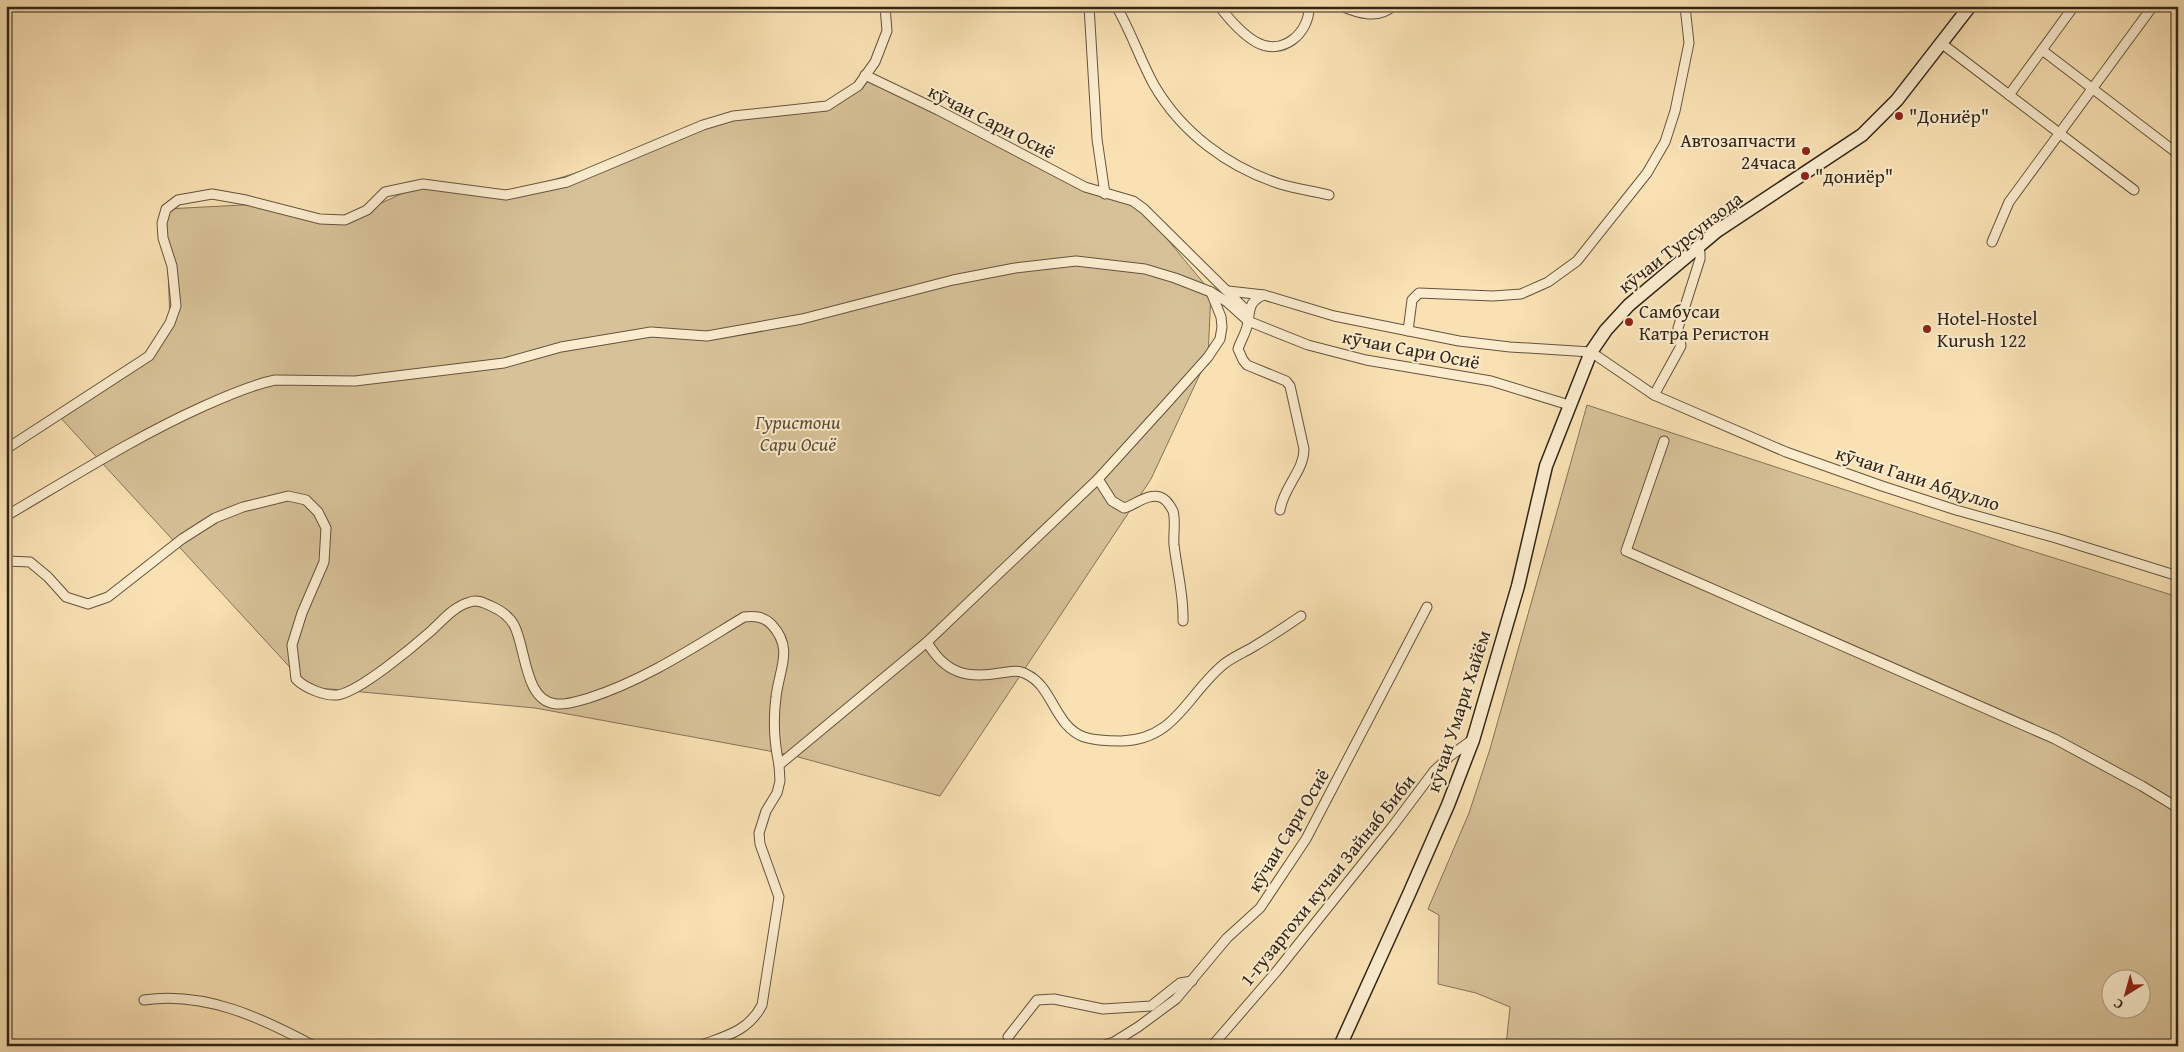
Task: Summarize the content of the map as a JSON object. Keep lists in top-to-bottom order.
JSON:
{
  "streets": {
    "main road": ["кӯчаи Турсунзода", "кӯчаи Умари Хайём"],
    "street": ["кӯчаи Сари Осиё", "кӯчаи Гани Абдулло", "1-гузаргохи кучаи Зайнаб Биби"]
  },
  "crossings": [
    ["кӯчаи Сари Осиё", "кӯчаи Турсунзода"],
    ["кӯчаи Сари Осиё", "кӯчаи Умари Хайём"],
    ["кӯчаи Турсунзода", "кӯчаи Гани Абдулло"],
    ["кӯчаи Турсунзода", "кӯчаи Умари Хайём"],
    ["кӯчаи Умари Хайём", "1-гузаргохи кучаи Зайнаб Биби"]
  ],
  "parks": ["Гуристони Сари Осиё"],
  "places": [
    "\"Дониёр\"",
    "Автозапчасти 24часа",
    "\"дониёр\"",
    "Самбусаи Катра Регистон",
    "Hotel-Hostel Kurush 122"
  ],
  "north": "bottom left"
}
